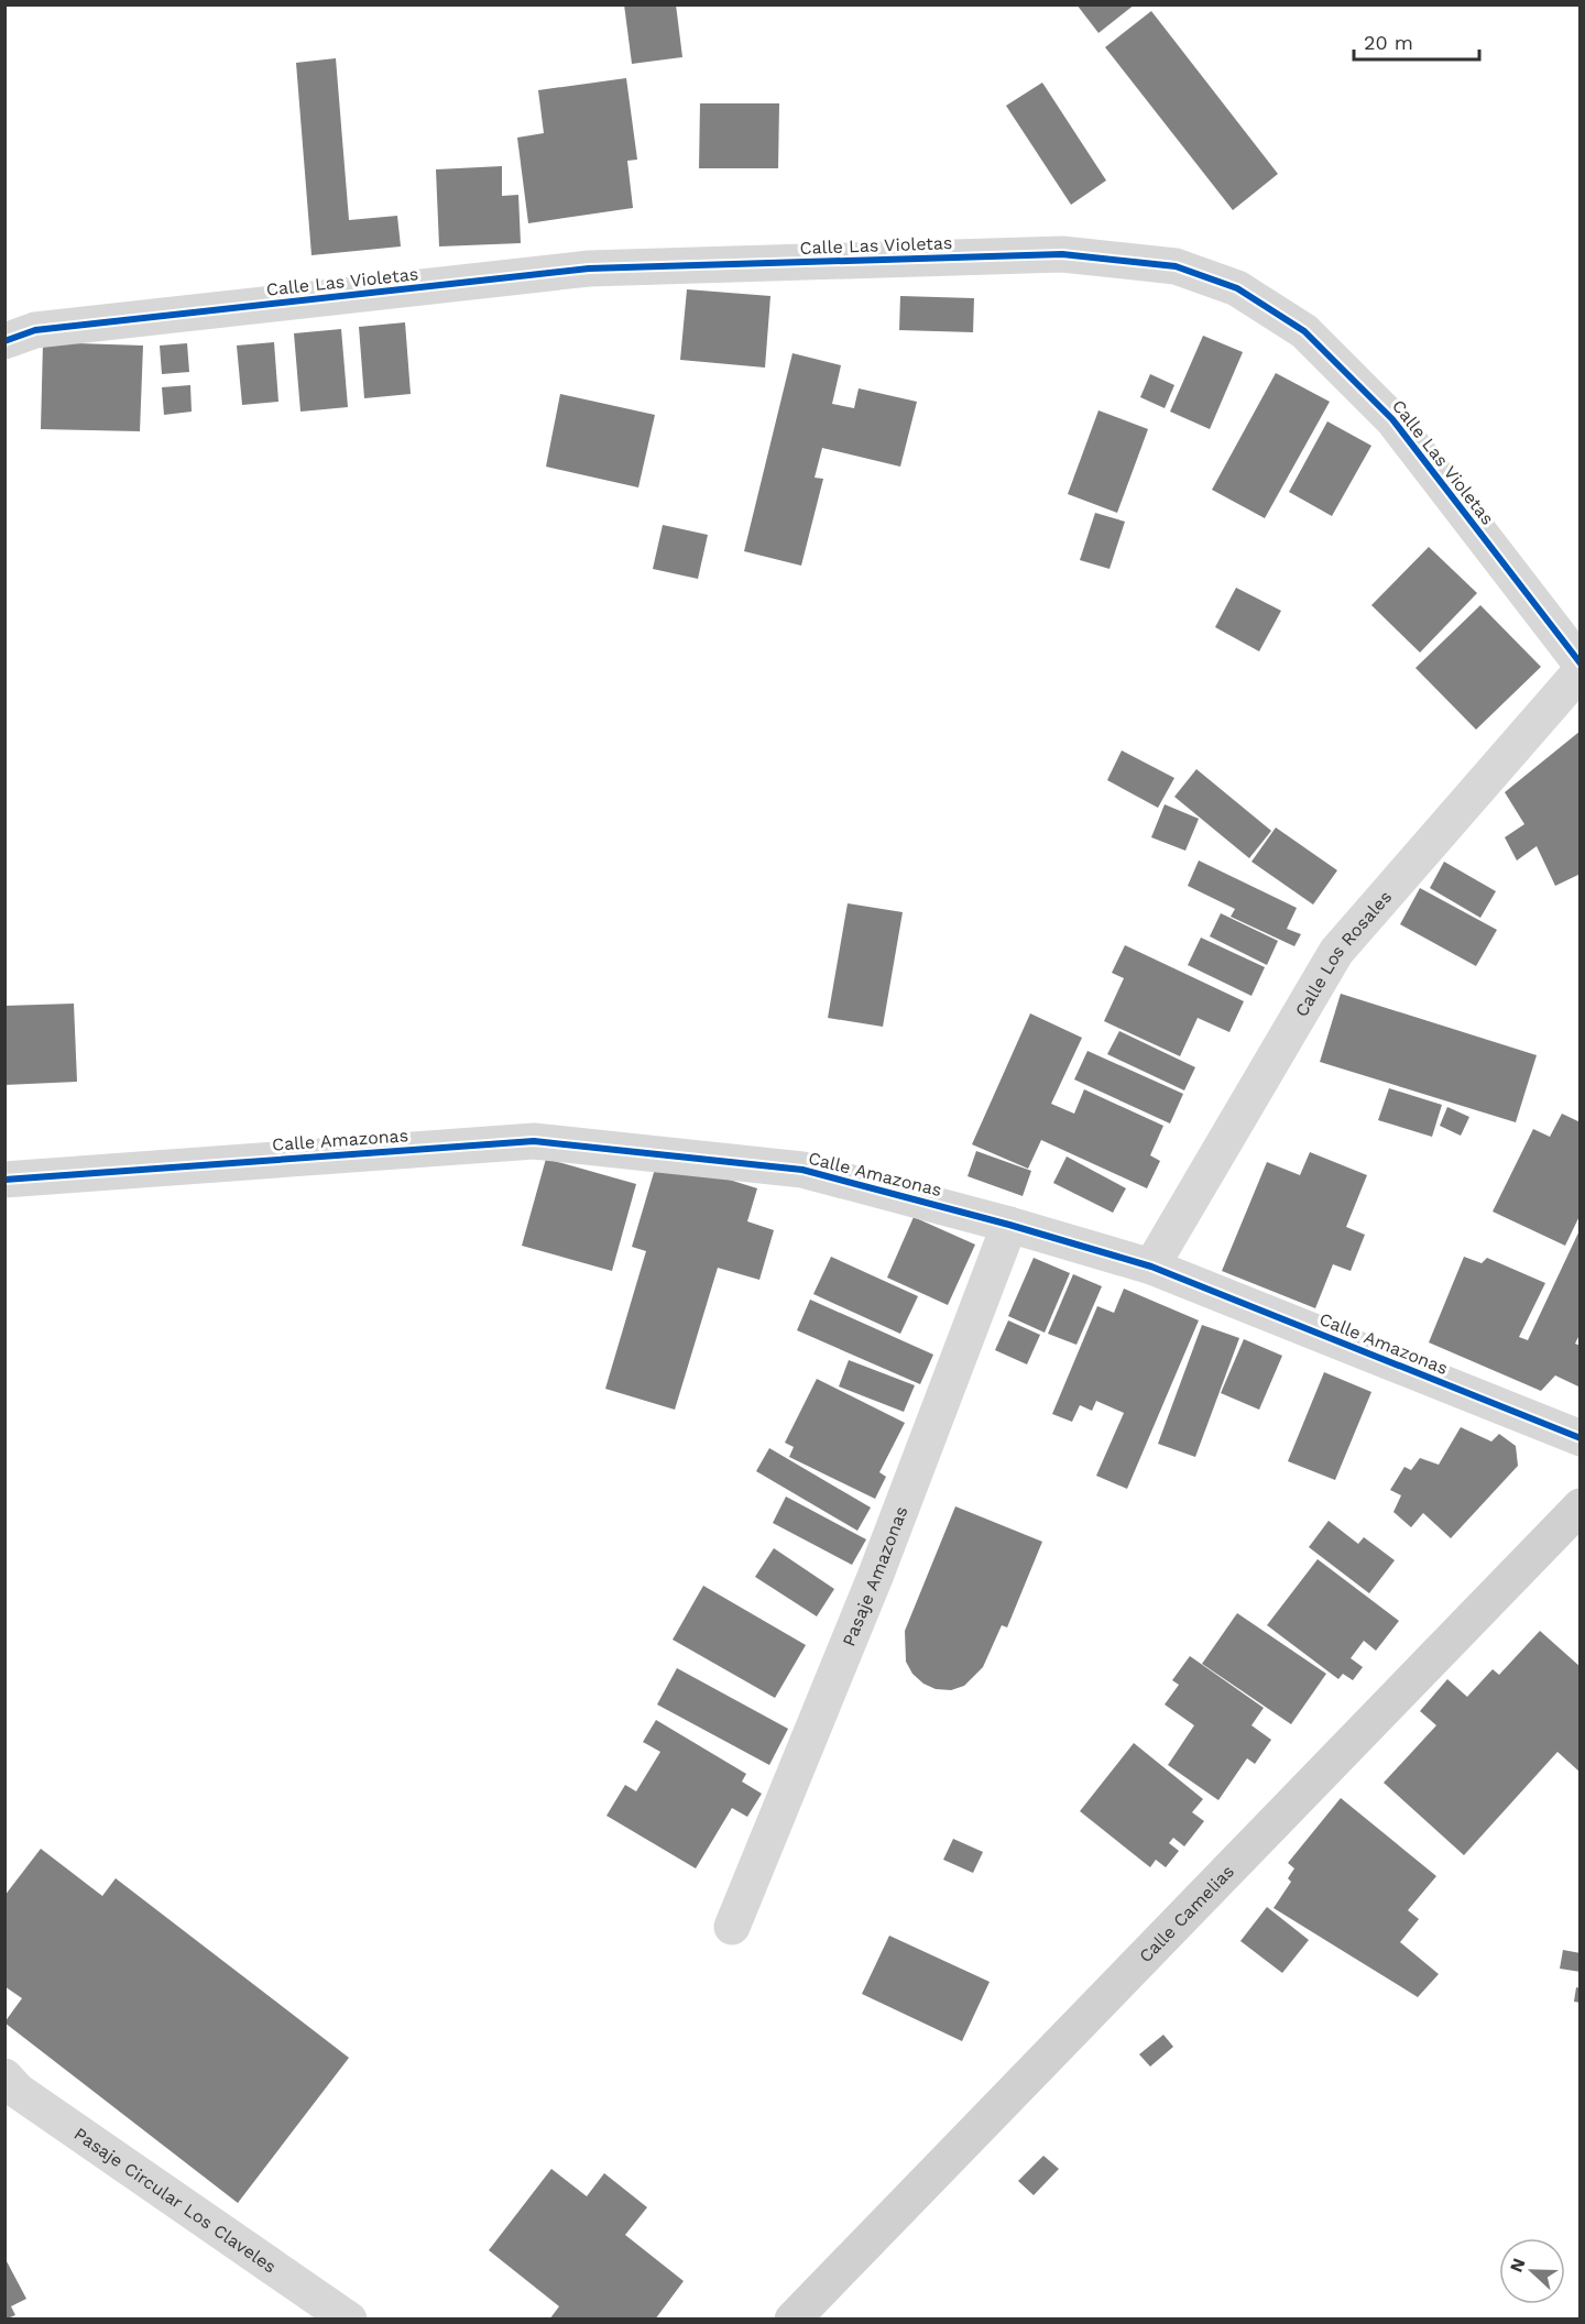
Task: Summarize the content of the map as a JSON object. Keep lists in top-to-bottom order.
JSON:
{
  "streets": {
    "street": [
      "Calle Las Violetas",
      "Calle Los Rosales",
      "Calle Amazonas",
      "Pasaje Amazonas",
      "Calle Camelias",
      "Pasaje Circular Los Claveles"
    ]
  },
  "crossings": [
    ["Calle Los Rosales", "Calle Amazonas"],
    ["Calle Amazonas", "Pasaje Amazonas"]
  ],
  "scale_bar": "20 m",
  "north": "left"
}
